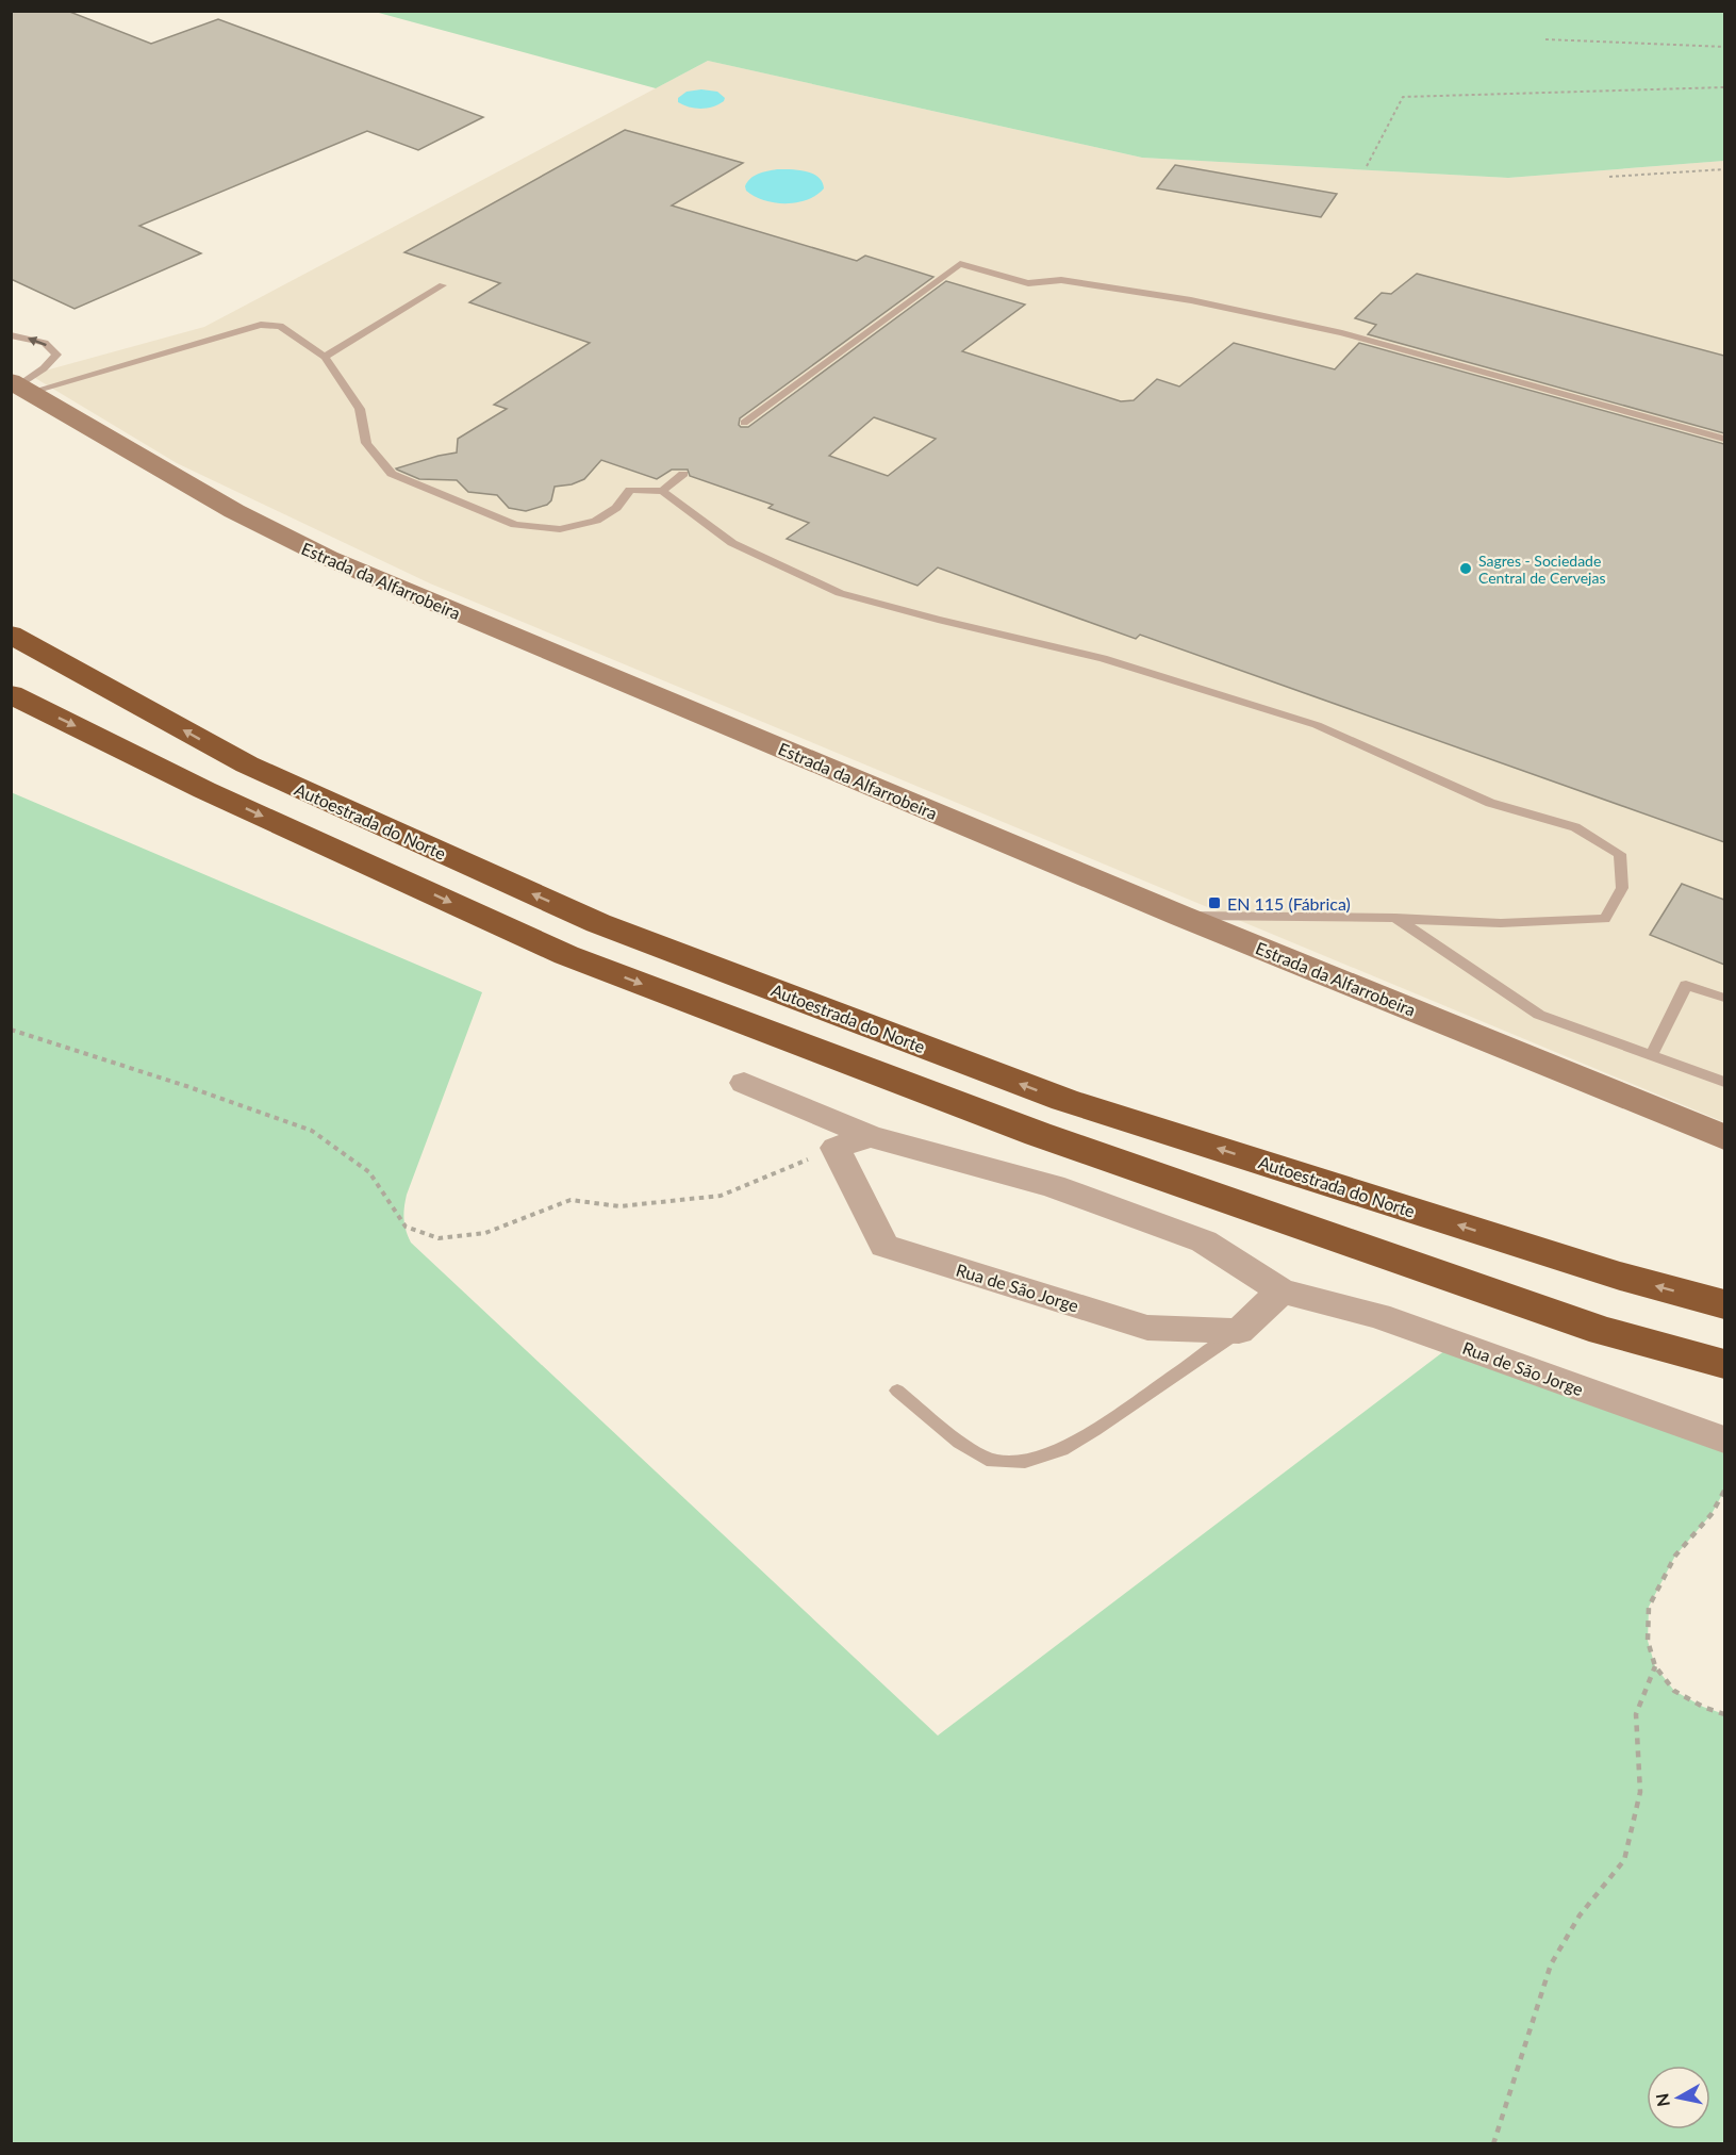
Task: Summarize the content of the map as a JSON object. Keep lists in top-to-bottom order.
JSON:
{
  "streets": {
    "highway": ["Autoestrada do Norte"],
    "main road": ["Estrada da Alfarrobeira"],
    "street": ["Rua de São Jorge"]
  },
  "places": {
    "other": ["Sagres - Sociedade Central de Cervejas"],
    "transit": ["EN 115 (Fábrica)"]
  },
  "north": "left"
}
